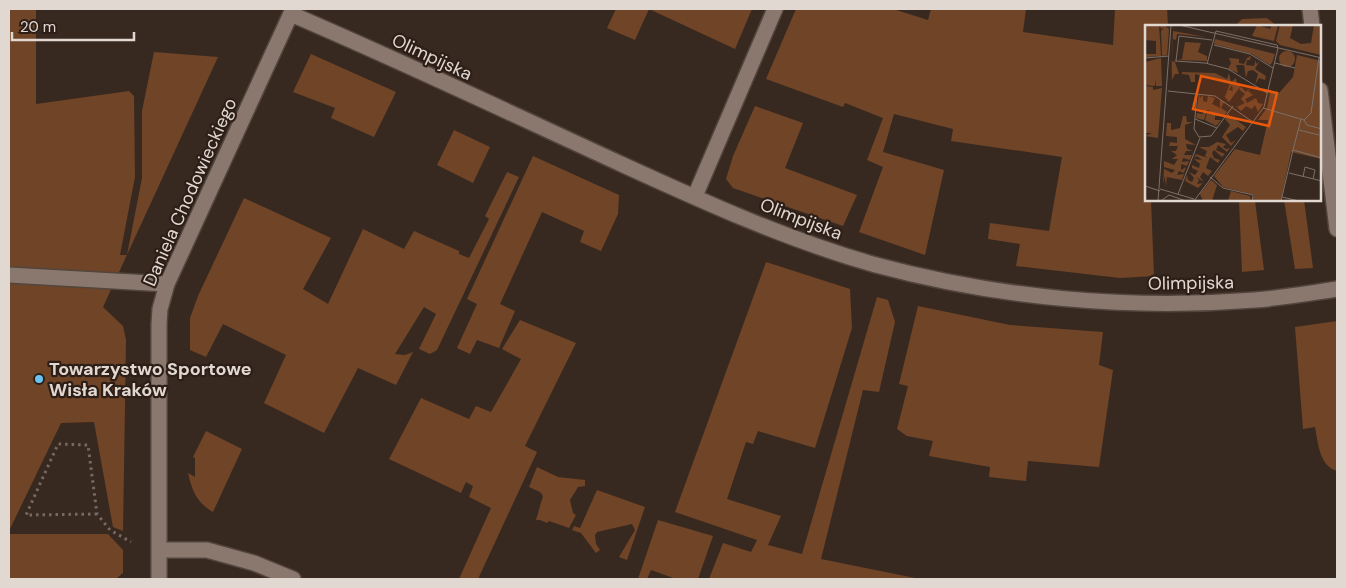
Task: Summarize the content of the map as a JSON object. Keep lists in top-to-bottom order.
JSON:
{
  "streets": {
    "street": ["Olimpijska", "Daniela Chodowieckiego"]
  },
  "crossings": [
    ["Olimpijska", "Daniela Chodowieckiego"]
  ],
  "places": ["Towarzystwo Sportowe Wisła Kraków"],
  "scale_bar": "20 m"
}
